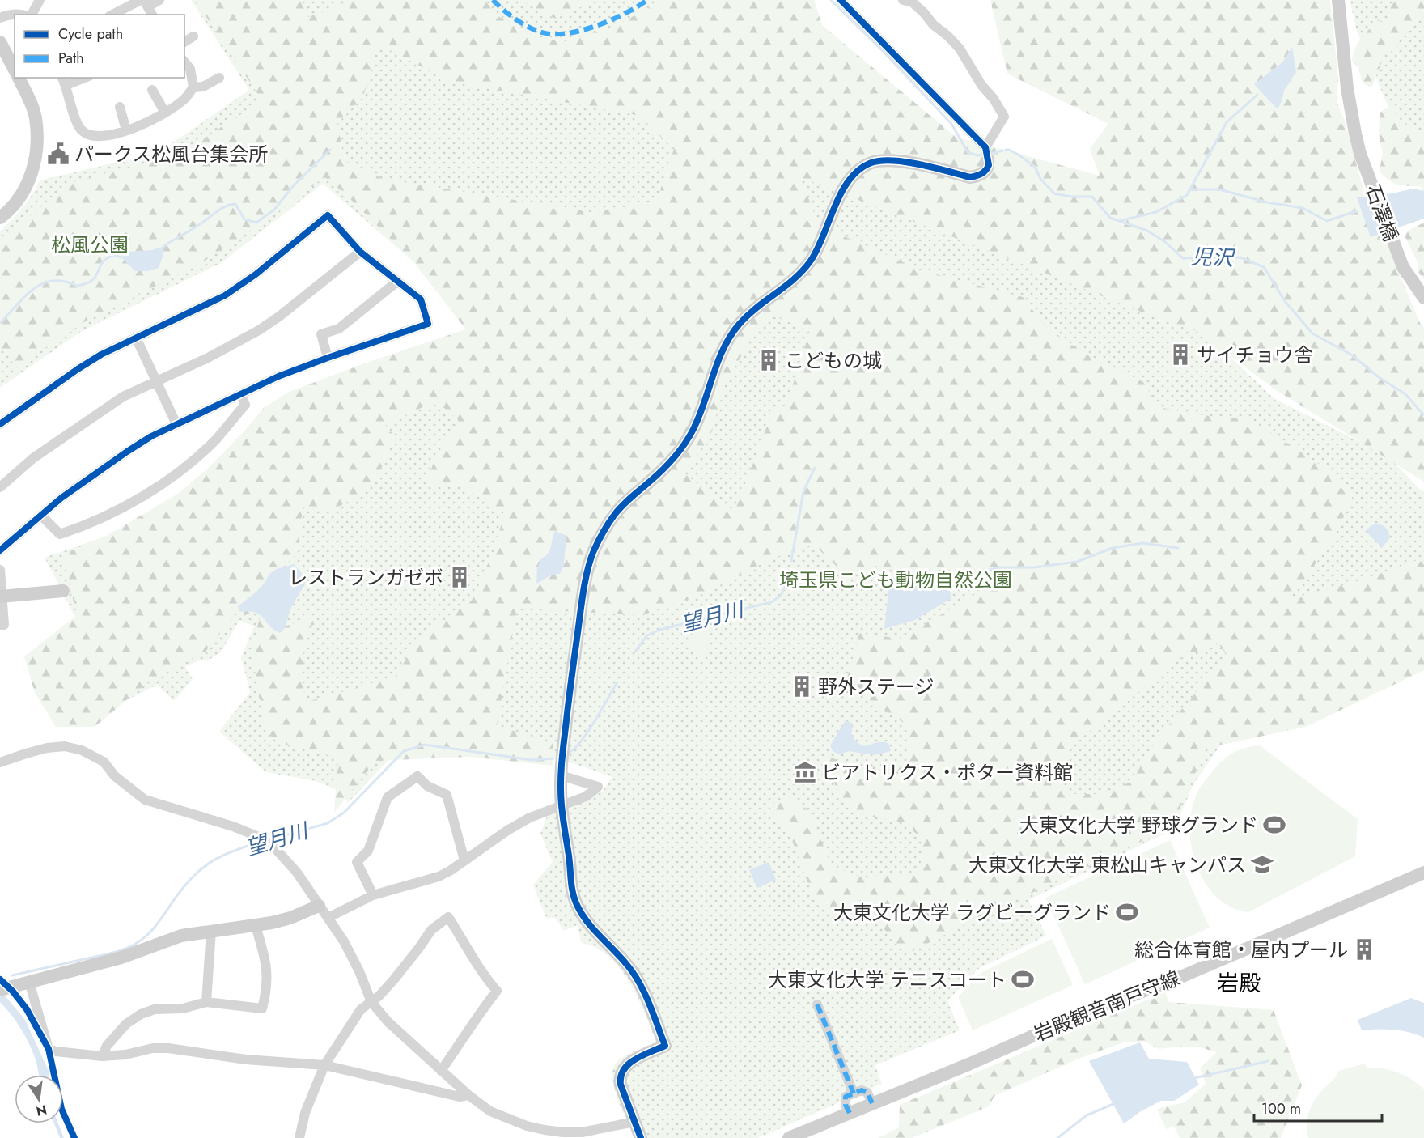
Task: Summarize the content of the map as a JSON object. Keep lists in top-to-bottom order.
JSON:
{
  "streets": {
    "street": ["石澤橋", "岩殿観音南戸守線"]
  },
  "districts": ["岩殿"],
  "water": ["児沢", "望月川"],
  "parks": ["松風公園", "埼玉県こども動物自然公園"],
  "places": {
    "public building": ["パークス松風台集会所"],
    "building": [
      "サイチョウ舎",
      "こどもの城",
      "レストランガゼボ",
      "野外ステージ",
      "総合体育館・屋内プール"
    ],
    "museum": ["ビアトリクス・ポター資料館"],
    "sports": ["大東文化大学 野球グランド", "大東文化大学 ラグビーグランド", "大東文化大学 テニスコート"],
    "school or university": ["大東文化大学 東松山キャンパス"]
  },
  "legend": ["Cycle path", "Path"],
  "scale_bar": "100 m",
  "north": "bottom"
}
